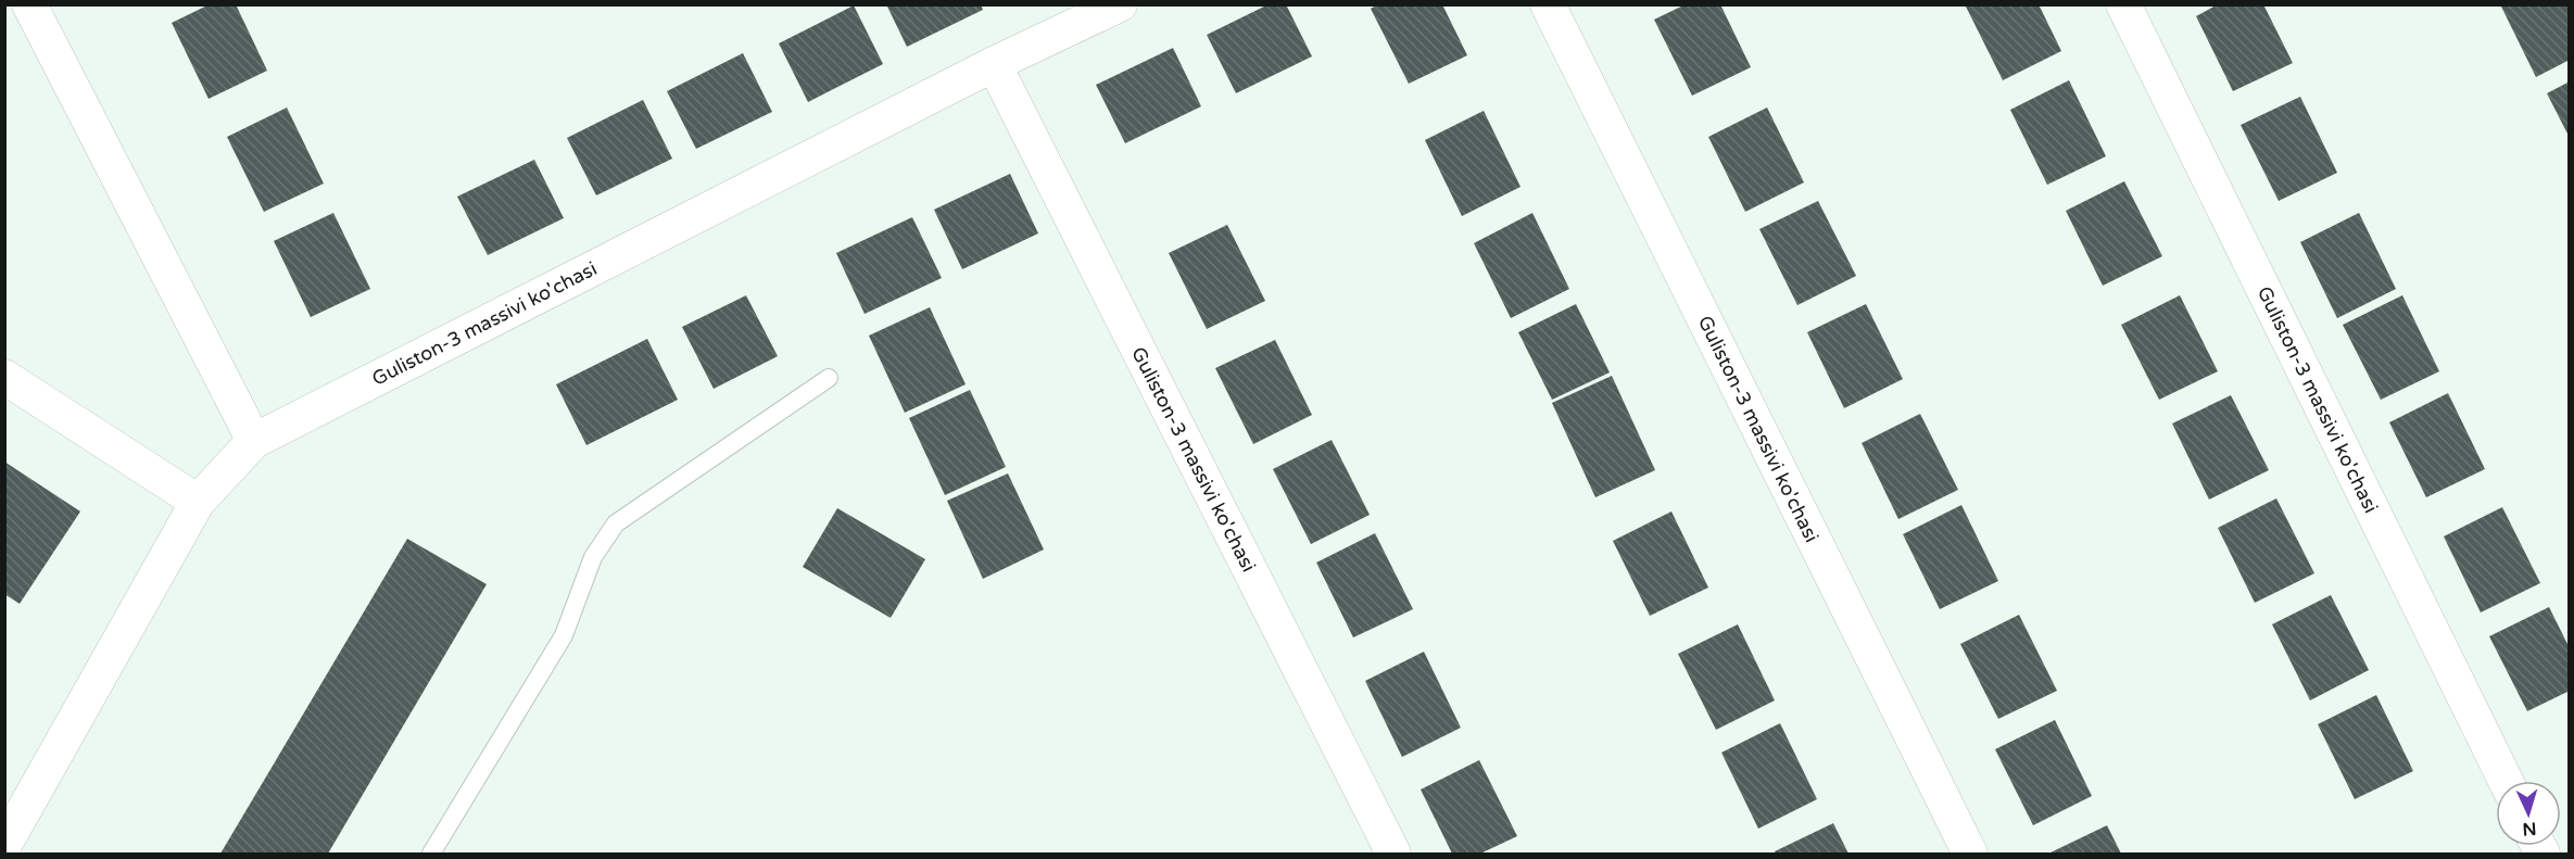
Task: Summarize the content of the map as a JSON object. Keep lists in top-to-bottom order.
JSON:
{
  "streets": {
    "street": ["Guliston-3 massivi ko'chasi"]
  },
  "north": "bottom"
}
